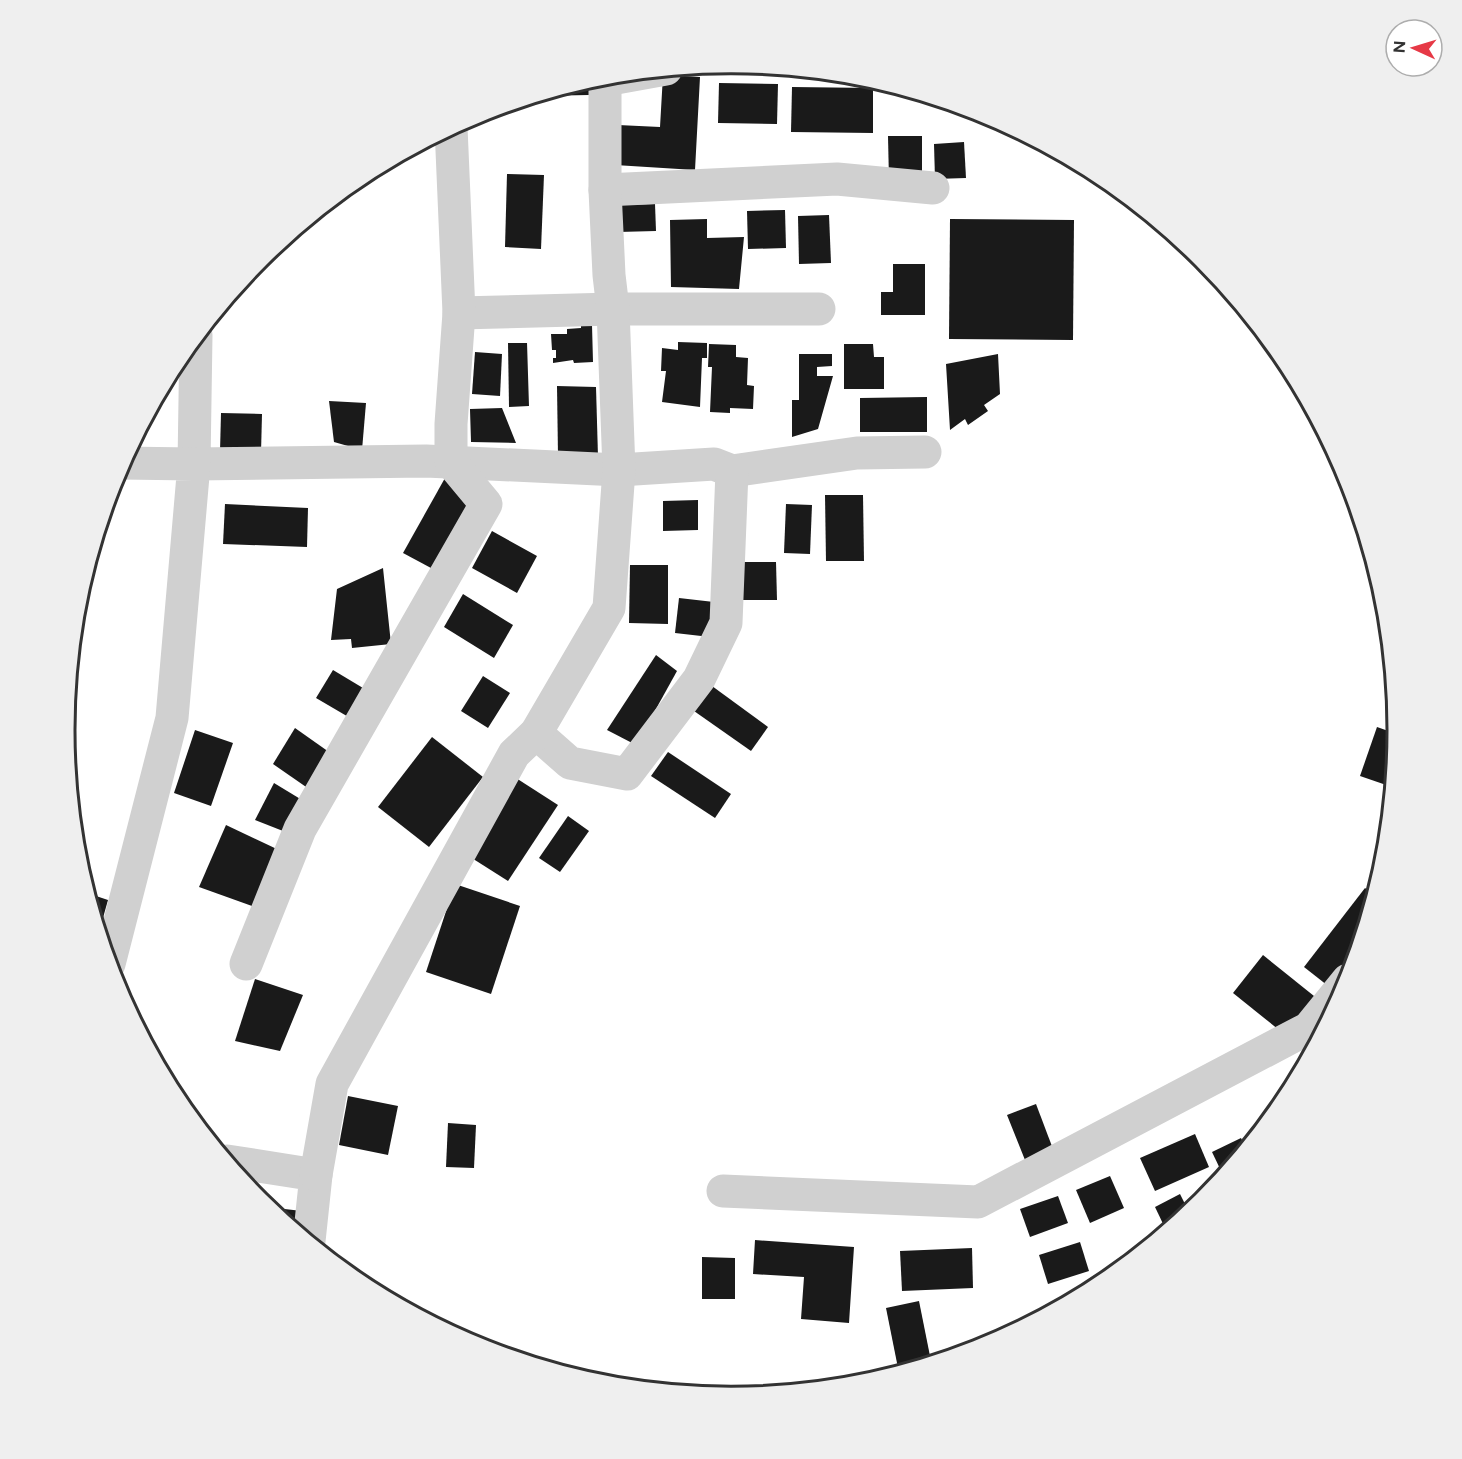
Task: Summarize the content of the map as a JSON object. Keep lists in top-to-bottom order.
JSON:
{
  "north": "left"
}
